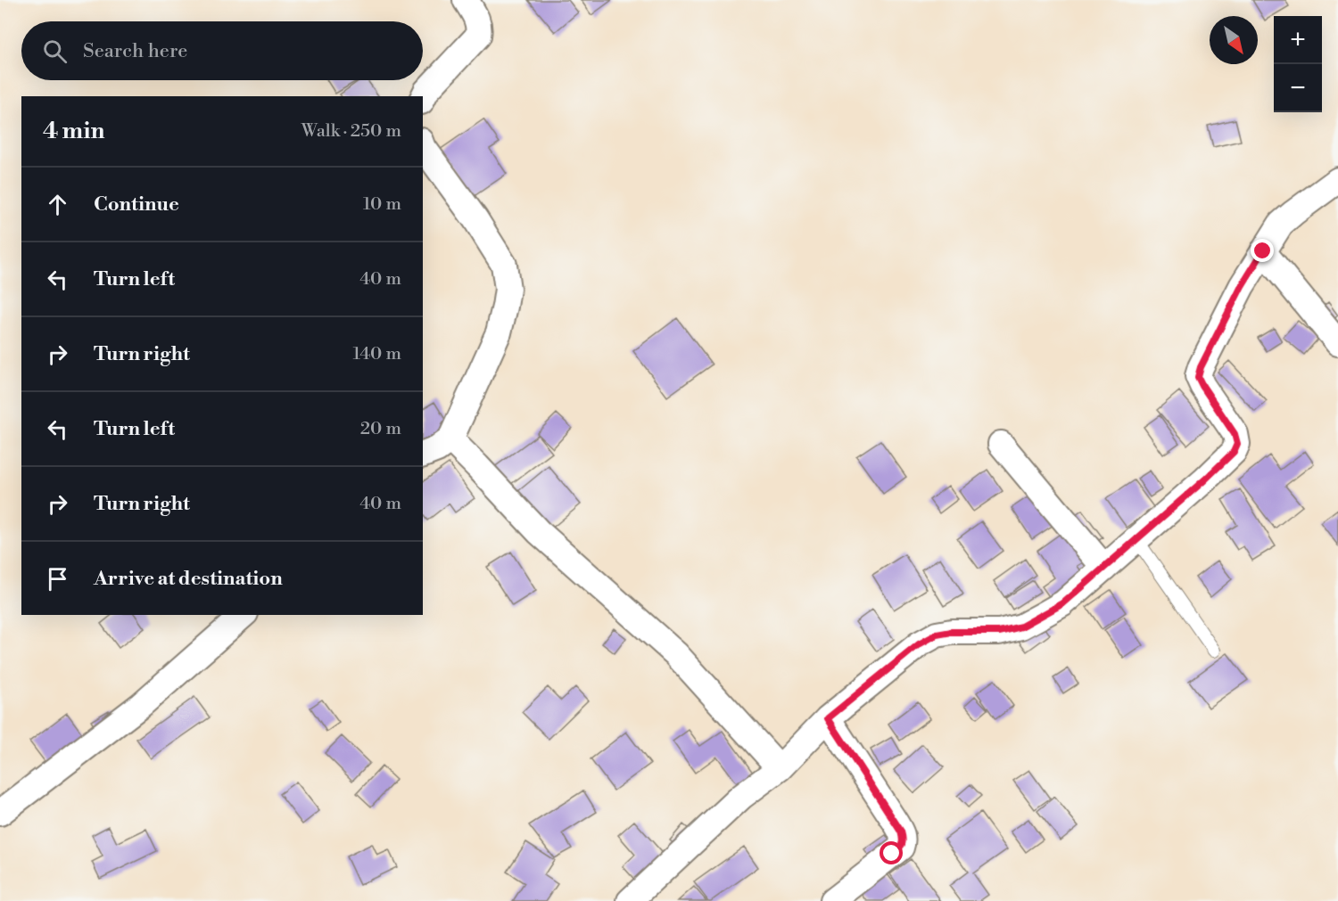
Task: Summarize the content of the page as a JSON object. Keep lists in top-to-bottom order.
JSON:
{
  "north": "bottom right",
  "page": {
    "map_buttons": ["+", "−"],
    "search": "Search here",
    "heading": ["4 min", "Walk · 250 m"],
    "list": [
      ["Continue", "10 m"],
      ["Turn left", "40 m"],
      ["Turn right", "140 m"],
      ["Turn left", "20 m"],
      ["Turn right", "40 m"],
      "Arrive at destination"
    ]
  }
}
